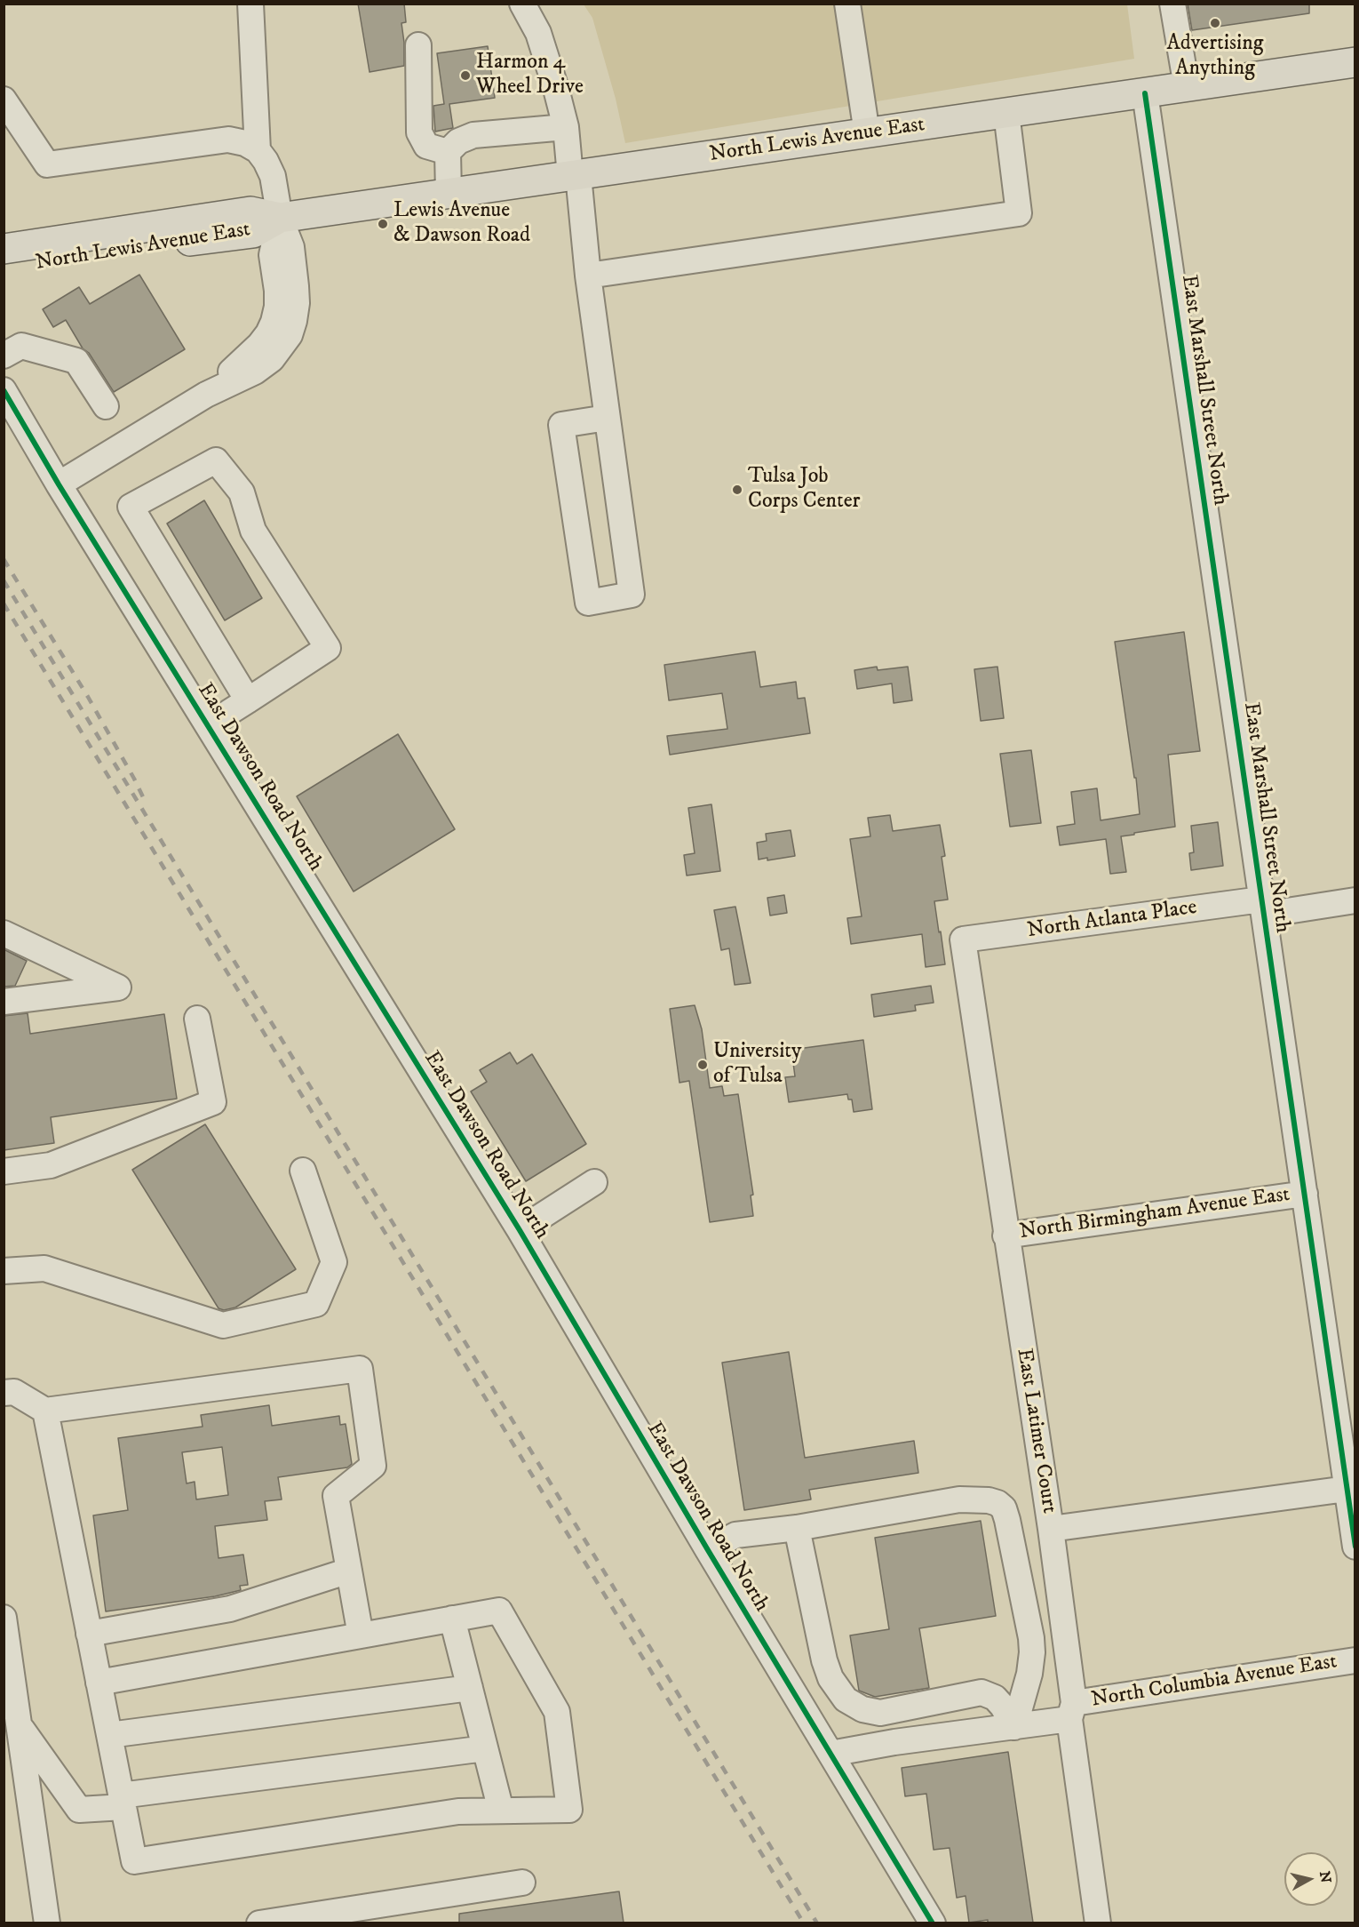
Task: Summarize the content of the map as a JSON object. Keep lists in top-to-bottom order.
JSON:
{
  "streets": {
    "main road": ["North Lewis Avenue East"],
    "street": [
      "East Marshall Street North",
      "East Dawson Road North",
      "North Atlanta Place",
      "North Birmingham Avenue East",
      "East Latimer Court",
      "North Columbia Avenue East"
    ]
  },
  "crossings": [
    ["North Lewis Avenue East", "East Marshall Street North"],
    ["East Marshall Street North", "North Atlanta Place"],
    ["East Marshall Street North", "North Birmingham Avenue East"],
    ["East Dawson Road North", "North Columbia Avenue East"],
    ["North Atlanta Place", "East Latimer Court"],
    ["North Birmingham Avenue East", "East Latimer Court"],
    ["East Latimer Court", "North Columbia Avenue East"]
  ],
  "places": [
    "Advertising Anything",
    "Harmon 4 Wheel Drive",
    "Lewis Avenue & Dawson Road",
    "Tulsa Job Corps Center",
    "University of Tulsa"
  ],
  "north": "right"
}
